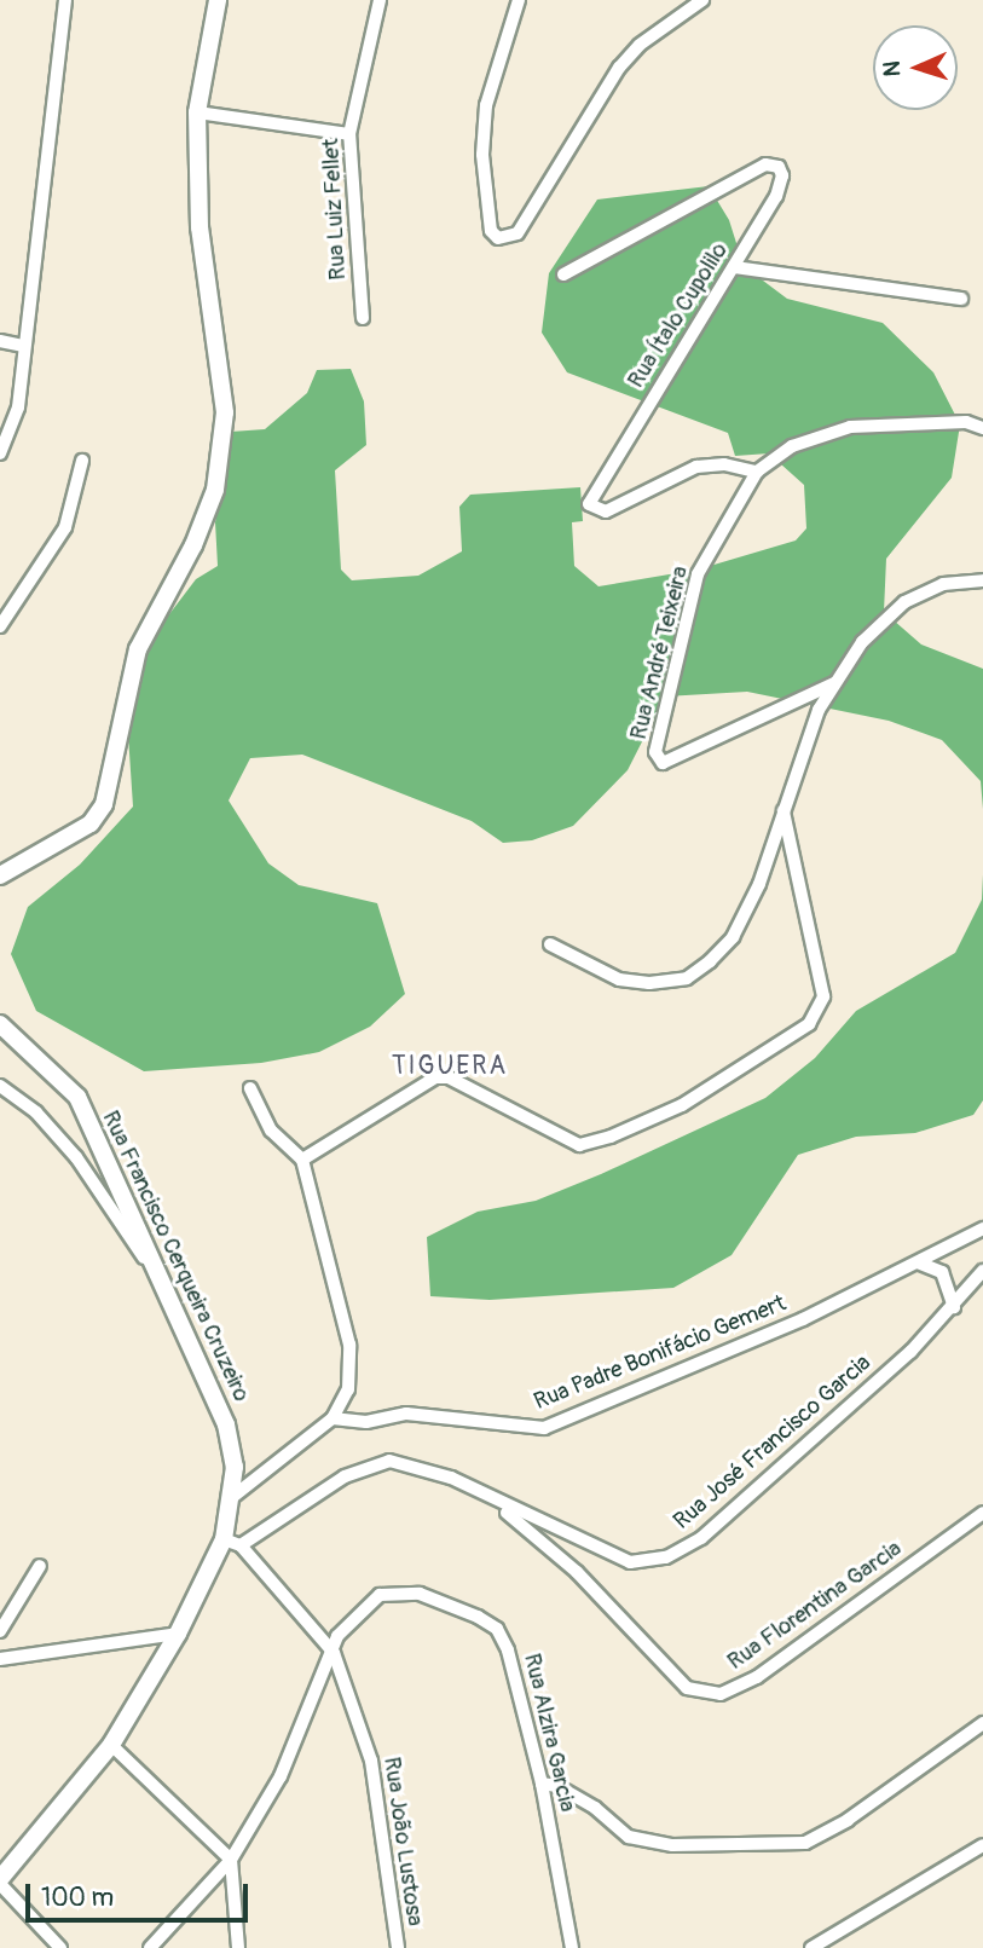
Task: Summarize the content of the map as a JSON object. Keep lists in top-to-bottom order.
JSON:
{
  "streets": {
    "main road": ["Rua Francisco Cerqueira Cruzeiro"],
    "street": [
      "Rua Luiz Fellet",
      "Rua Ítalo Cupolilo",
      "Rua André Teixeira",
      "Rua Padre Bonifácio Gemert",
      "Rua José Francisco Garcia",
      "Rua Florentina Garcia",
      "Rua Alzira Garcia",
      "Rua João Lustosa"
    ]
  },
  "crossings": [
    ["Rua Ítalo Cupolilo", "Rua André Teixeira"],
    ["Rua Francisco Cerqueira Cruzeiro", "Rua José Francisco Garcia"],
    ["Rua Francisco Cerqueira Cruzeiro", "Rua João Lustosa"],
    ["Rua José Francisco Garcia", "Rua Florentina Garcia"],
    ["Rua José Francisco Garcia", "Rua João Lustosa"],
    ["Rua Alzira Garcia", "Rua João Lustosa"]
  ],
  "districts": ["TIGUERA"],
  "scale_bar": "100 m",
  "north": "left"
}
